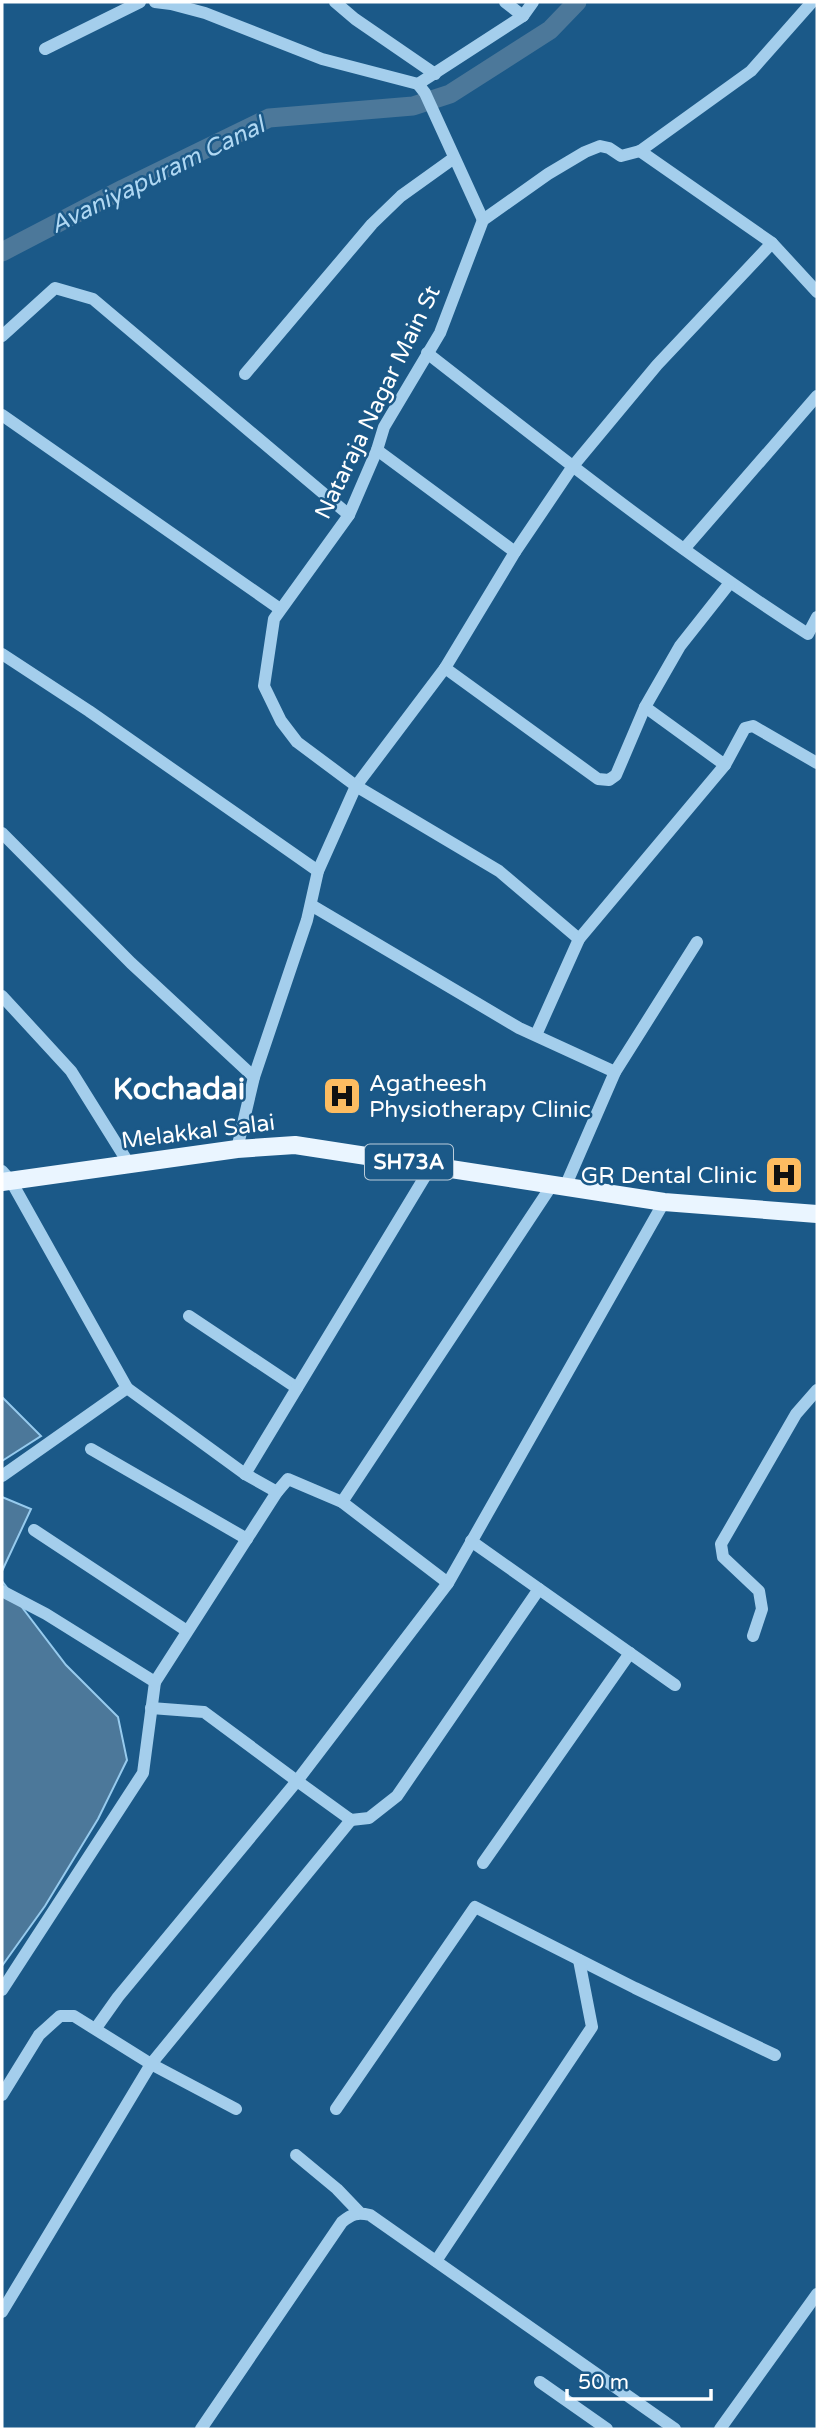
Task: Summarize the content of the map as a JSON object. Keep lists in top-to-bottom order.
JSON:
{
  "streets": {
    "main road": ["Melakkal Salai", "SH73A"],
    "street": ["Nataraja Nagar Main St"]
  },
  "districts": ["Kochadai"],
  "water": ["Avaniyapuram Canal"],
  "places": {
    "hospital": ["Agatheesh Physiotherapy Clinic", "GR Dental Clinic"]
  },
  "scale_bar": "50 m"
}
